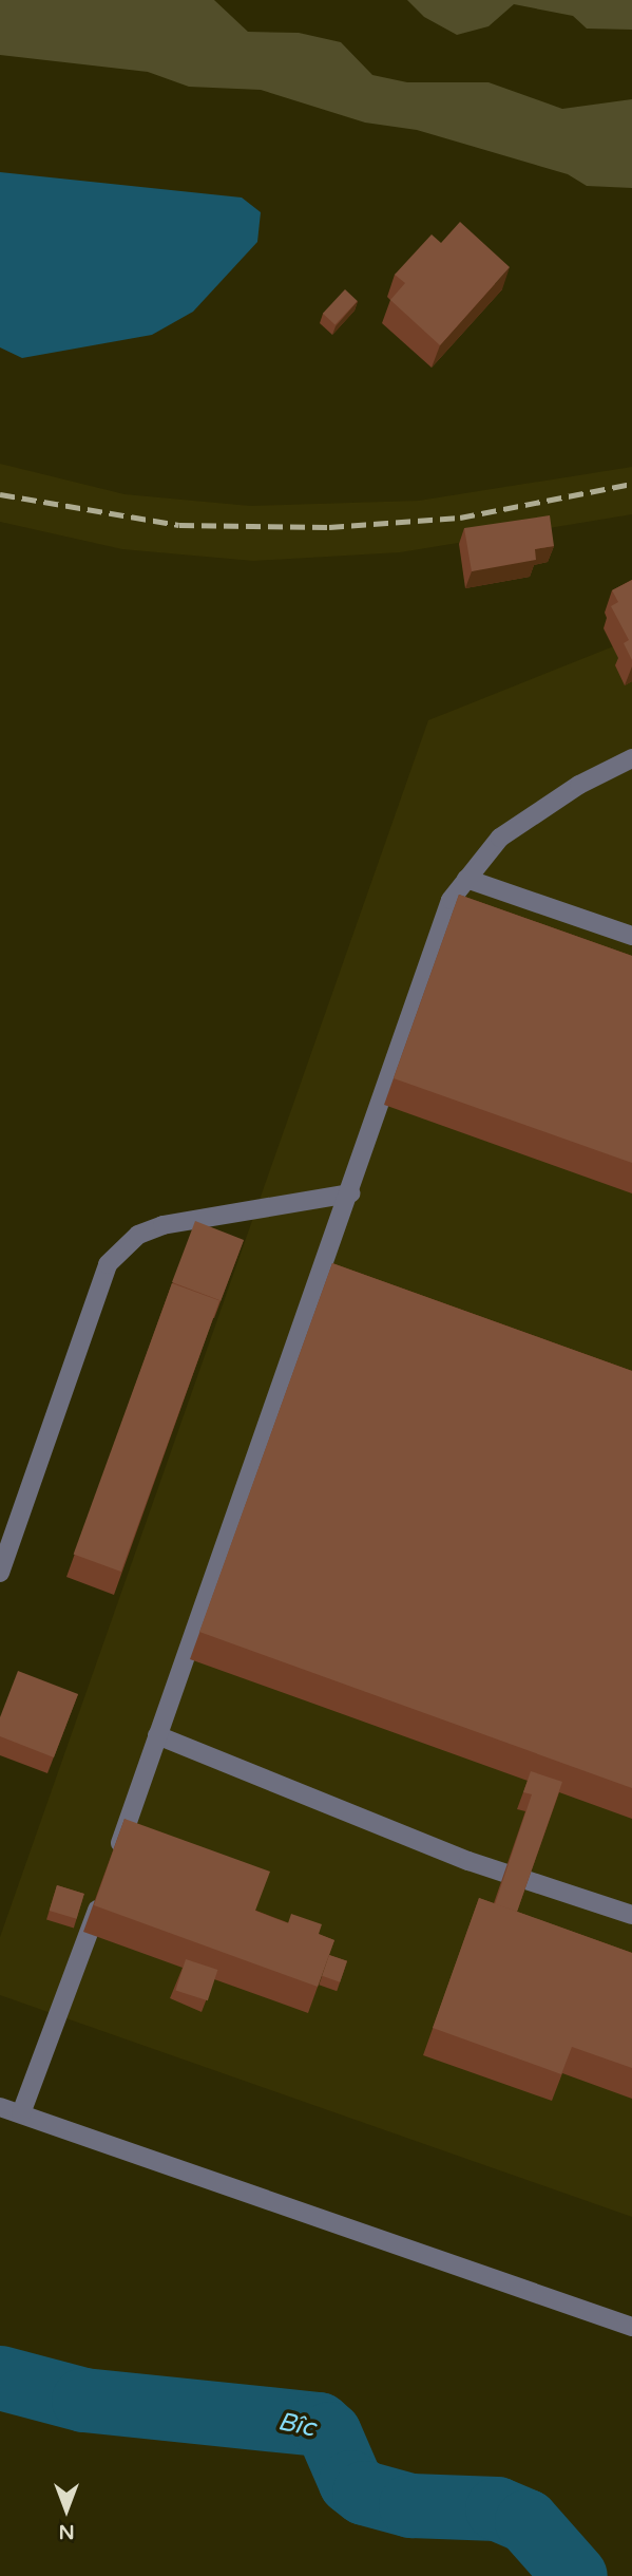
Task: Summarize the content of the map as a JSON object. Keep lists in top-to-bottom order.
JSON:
{
  "water": ["Bîc"],
  "north": "bottom"
}
